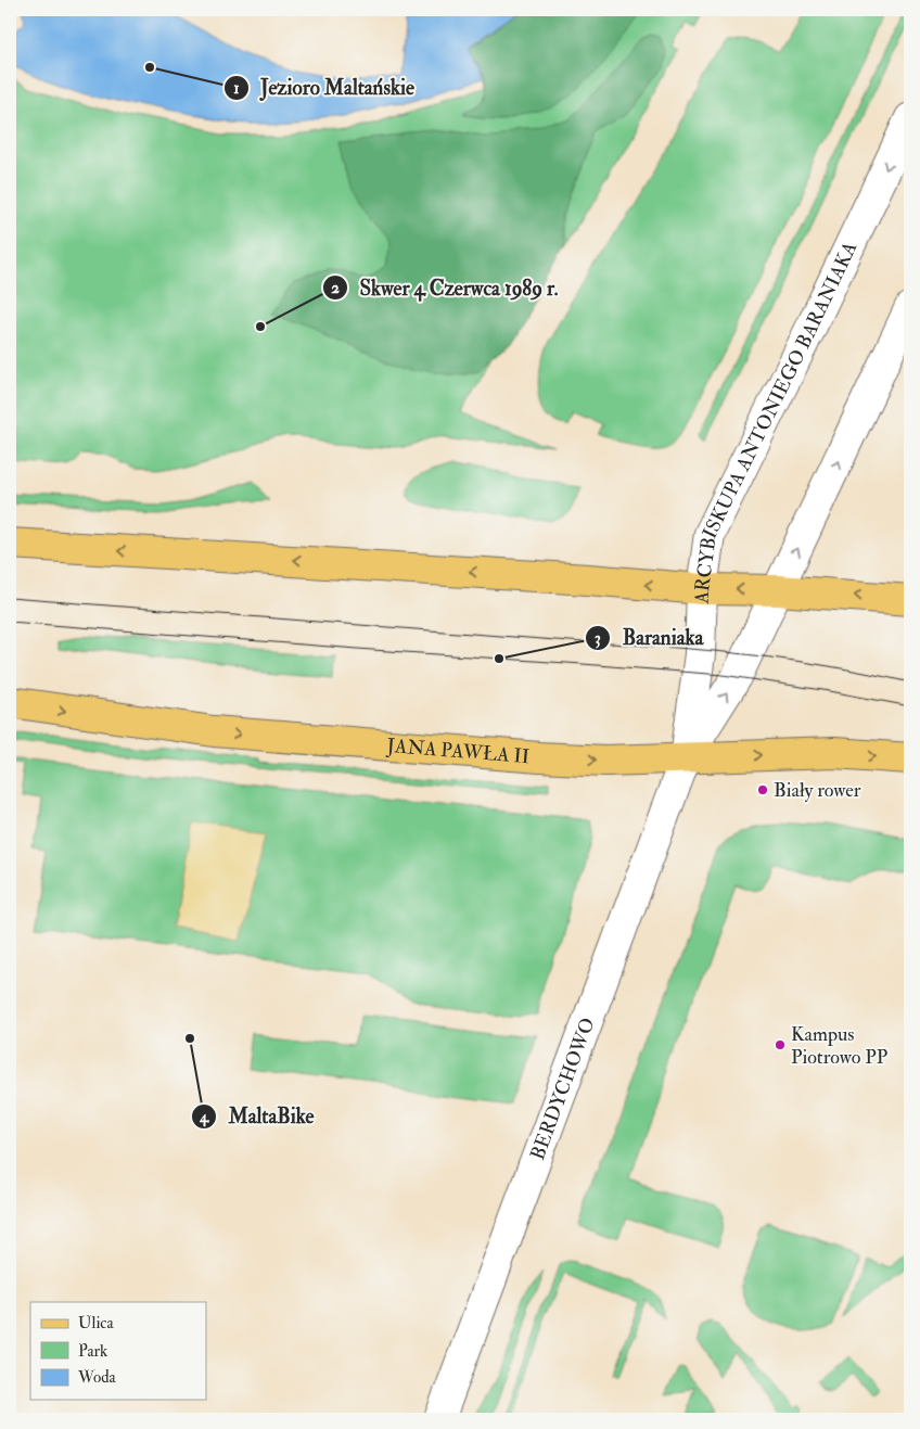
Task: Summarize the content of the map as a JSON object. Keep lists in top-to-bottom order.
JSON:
{
  "streets": {
    "main road": ["JANA PAWŁA II"],
    "street": ["ARCYBISKUPA ANTONIEGO BARANIAKA", "BERDYCHOWO"]
  },
  "crossings": [
    ["ARCYBISKUPA ANTONIEGO BARANIAKA", "JANA PAWŁA II"],
    ["ARCYBISKUPA ANTONIEGO BARANIAKA", "BERDYCHOWO"],
    ["JANA PAWŁA II", "BERDYCHOWO"]
  ],
  "places": [
    "Jezioro Maltańskie",
    "Skwer 4 Czerwca 1989 r.",
    "Baraniaka",
    "Biały rower",
    "MaltaBike",
    "Kampus Piotrowo PP"
  ],
  "legend": ["Ulica", "Park", "Woda"]
}
